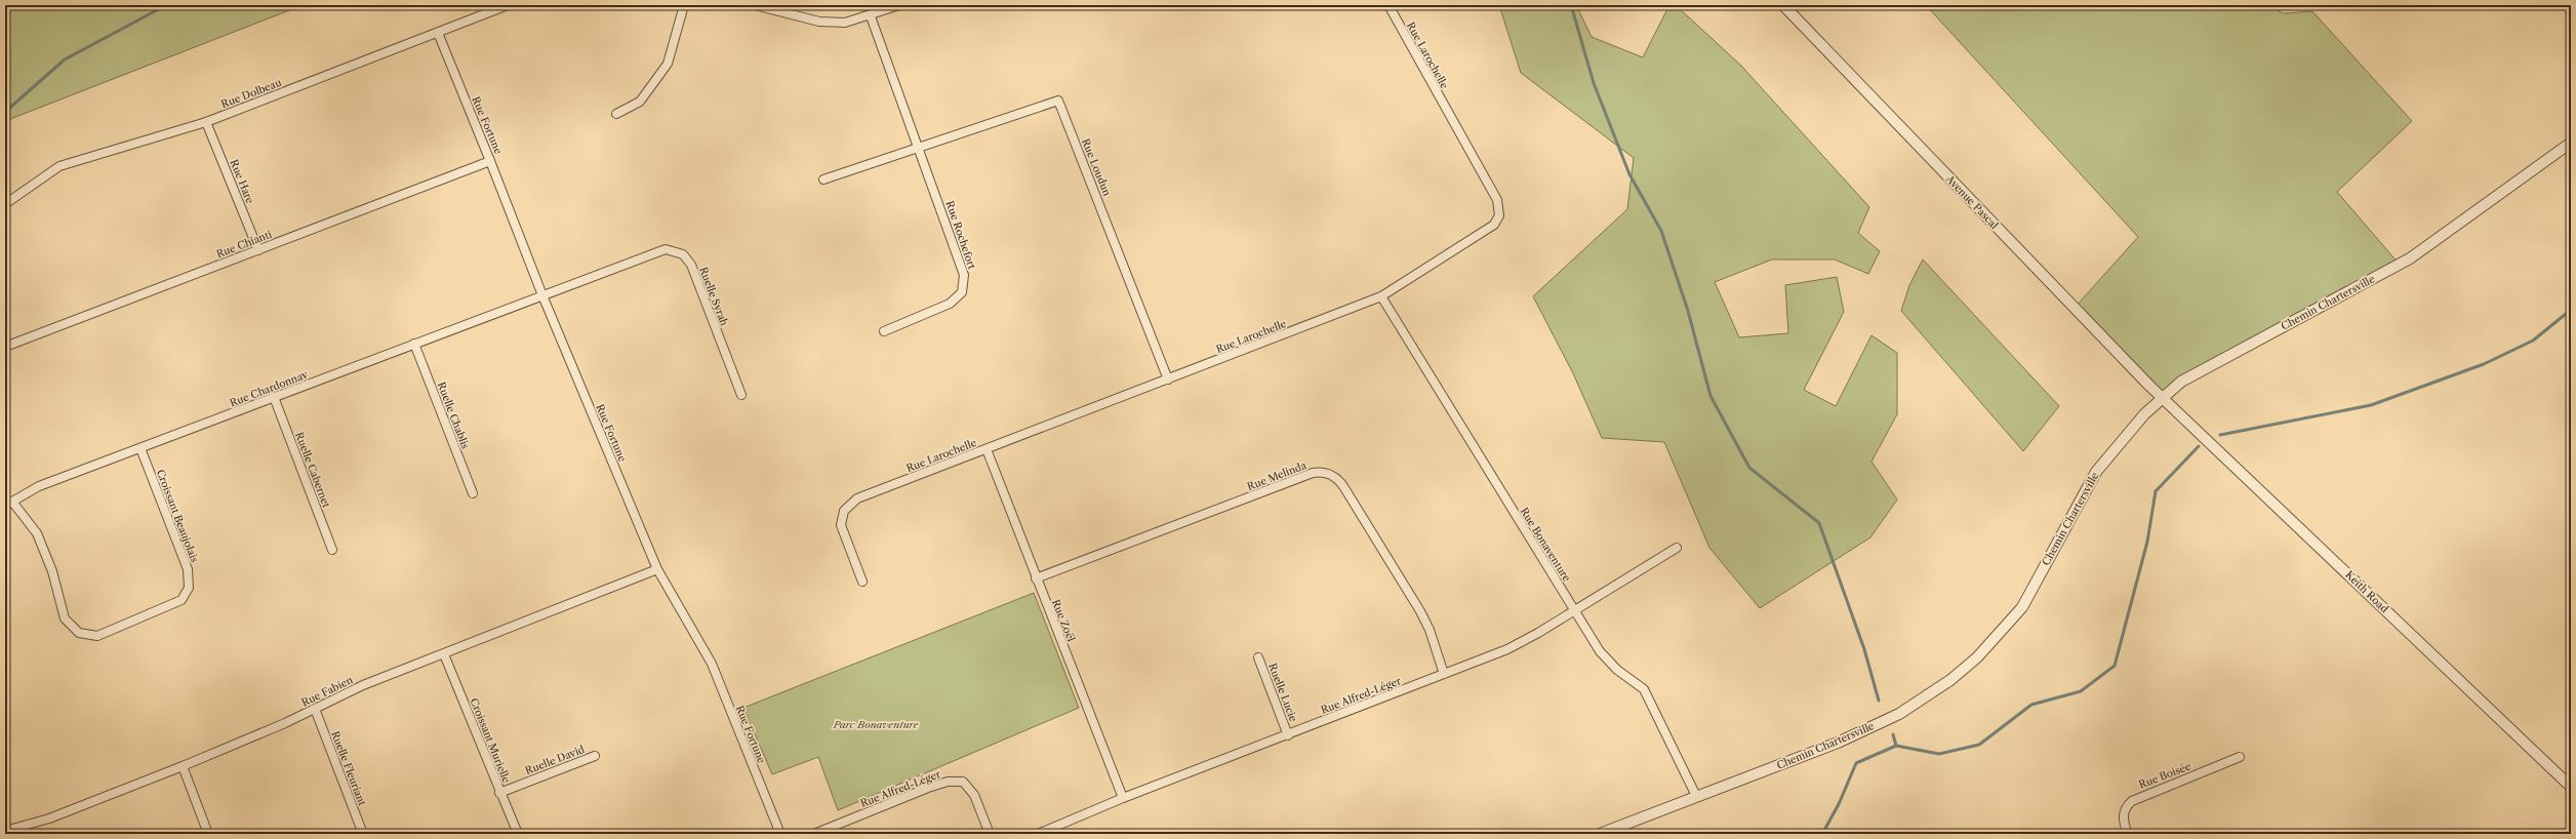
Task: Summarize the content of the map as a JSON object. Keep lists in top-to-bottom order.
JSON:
{
  "streets": {
    "street": [
      "Rue Larochelle",
      "Rue Dolbeau",
      "Rue Fortune",
      "Rue Loudun",
      "Rue Hare",
      "Avenue Pascal",
      "Rue Rochefort",
      "Rue Chianti",
      "Ruelle Syrah",
      "Chemin Chartersville",
      "Rue Chardonnay",
      "Ruelle Chablis",
      "Ruelle Cabernet",
      "Rue Melinda",
      "Croissant Beaujolais",
      "Rue Bonaventure",
      "Keith Road",
      "Rue Zoël",
      "Rue Fabien",
      "Ruelle Lucie",
      "Rue Alfred-Léger",
      "Croissant Murielle",
      "Ruelle David",
      "Ruelle Fleuriant",
      "Rue Boisée"
    ]
  },
  "crossings": [
    ["Rue Larochelle", "Rue Loudun"],
    ["Rue Larochelle", "Rue Bonaventure"],
    ["Rue Larochelle", "Rue Zoël"],
    ["Rue Dolbeau", "Rue Fortune"],
    ["Rue Dolbeau", "Rue Hare"],
    ["Rue Fortune", "Rue Chianti"],
    ["Rue Fortune", "Ruelle Syrah"],
    ["Rue Fortune", "Rue Chardonnay"],
    ["Rue Fortune", "Rue Fabien"],
    ["Rue Loudun", "Rue Rochefort"],
    ["Rue Hare", "Rue Chianti"],
    ["Avenue Pascal", "Chemin Chartersville"],
    ["Avenue Pascal", "Keith Road"],
    ["Ruelle Syrah", "Rue Chardonnay"],
    ["Chemin Chartersville", "Rue Bonaventure"],
    ["Chemin Chartersville", "Keith Road"],
    ["Rue Chardonnay", "Ruelle Chablis"],
    ["Rue Chardonnay", "Ruelle Cabernet"],
    ["Rue Chardonnay", "Croissant Beaujolais"],
    ["Rue Melinda", "Rue Zoël"],
    ["Rue Melinda", "Rue Alfred-Léger"],
    ["Rue Bonaventure", "Rue Alfred-Léger"],
    ["Rue Zoël", "Rue Alfred-Léger"],
    ["Rue Fabien", "Croissant Murielle"],
    ["Rue Fabien", "Ruelle Fleuriant"],
    ["Ruelle Lucie", "Rue Alfred-Léger"],
    ["Croissant Murielle", "Ruelle David"]
  ],
  "parks": ["Parc Bonaventure"]
}
